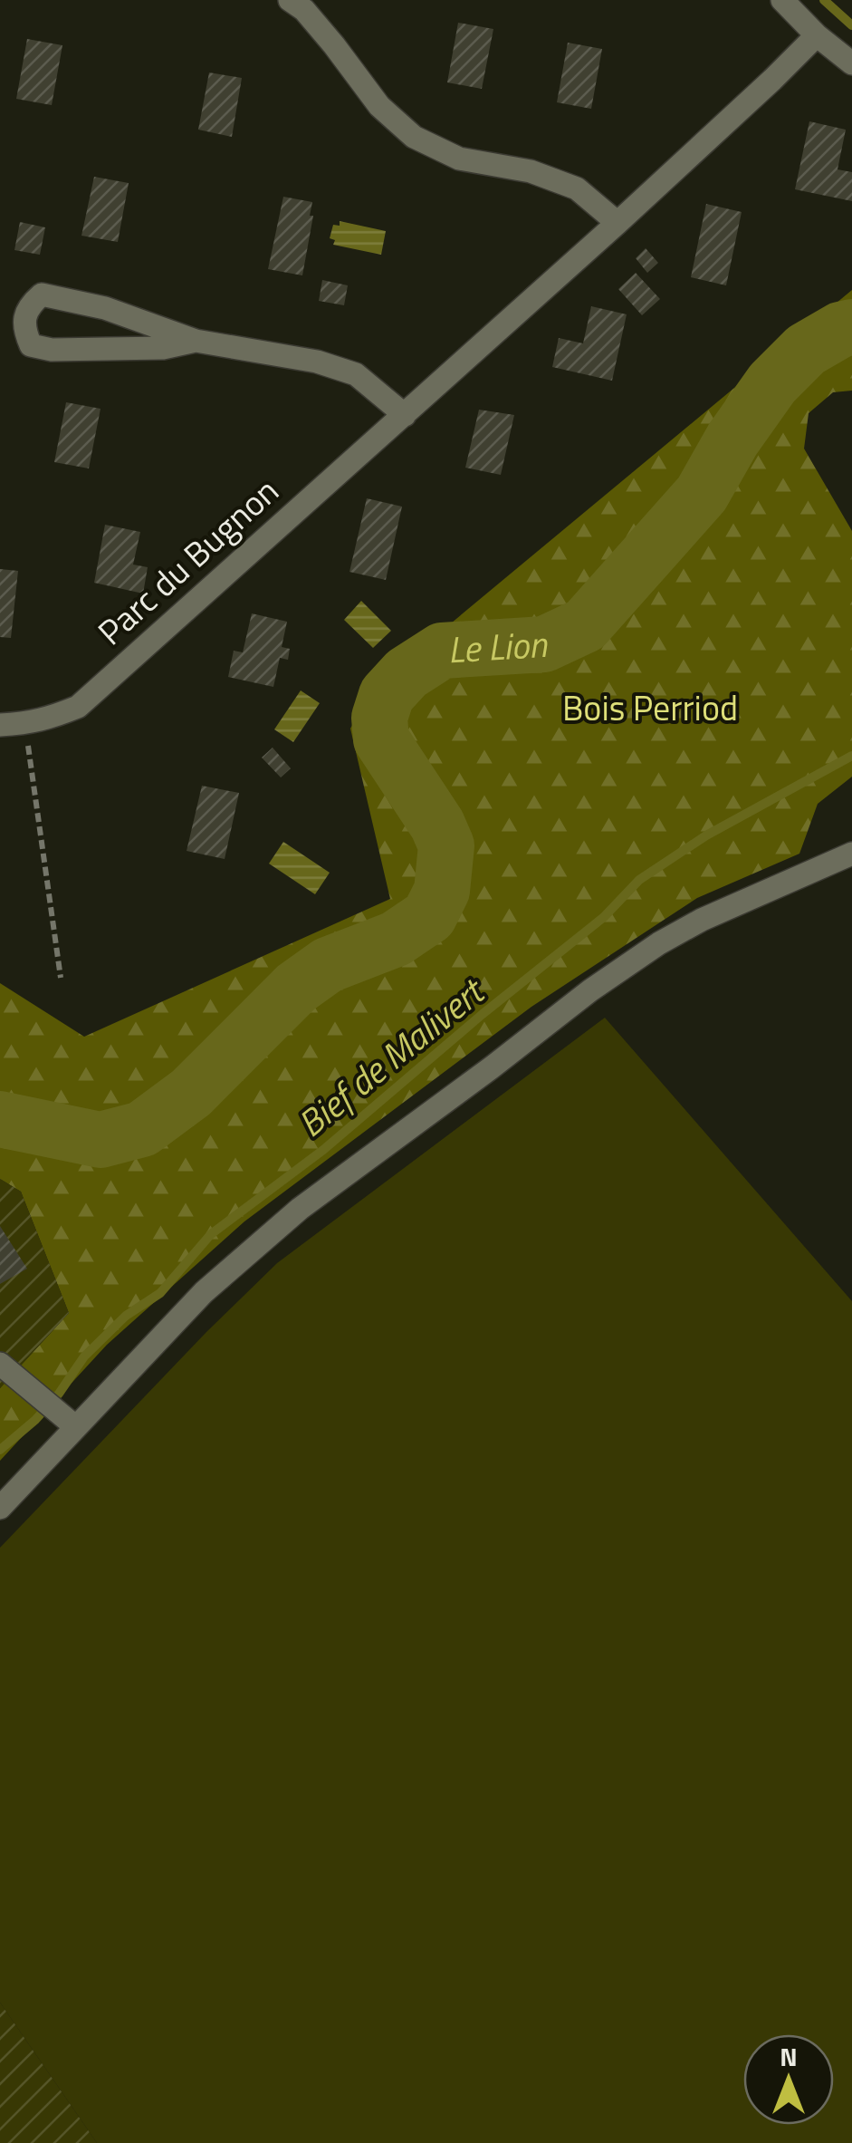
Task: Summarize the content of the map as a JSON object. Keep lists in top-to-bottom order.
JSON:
{
  "streets": {
    "street": ["Parc du Bugnon"]
  },
  "water": ["Le Lion", "Bief de Malivert"],
  "parks": ["Bois Perriod"],
  "north": "top"
}
